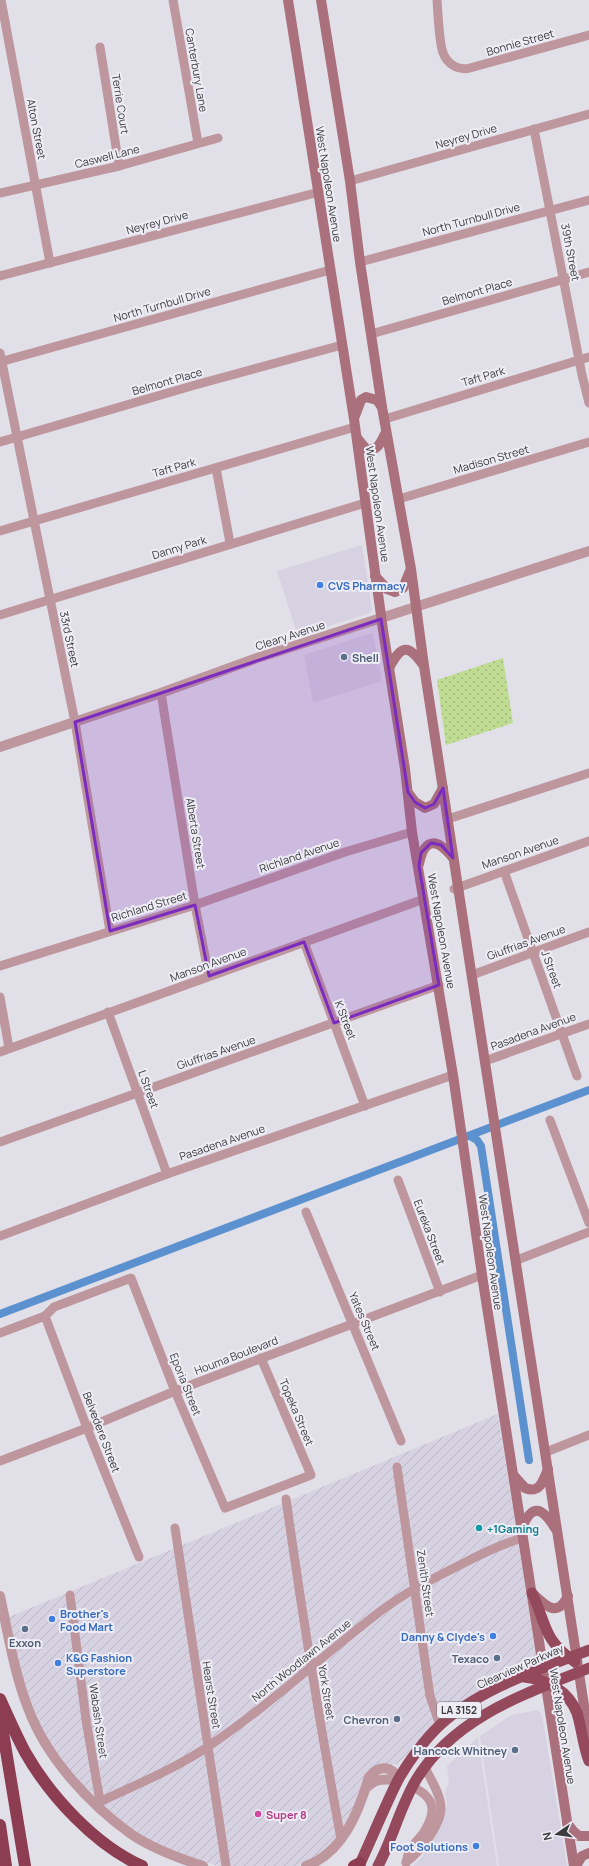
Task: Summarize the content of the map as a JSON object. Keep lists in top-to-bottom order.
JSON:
{
  "streets": {
    "highway": ["Clearview Parkway", "LA 3152"],
    "main road": ["West Napoleon Avenue"],
    "street": [
      "Bonnie Street",
      "Canterbury Lane",
      "Terrie Court",
      "Alton Street",
      "Neyrey Drive",
      "Caswell Lane",
      "North Turnbull Drive",
      "39th Street",
      "Belmont Place",
      "Taft Park",
      "Madison Street",
      "Danny Park",
      "Cleary Avenue",
      "33rd Street",
      "Alberta Street",
      "Manson Avenue",
      "Richland Avenue",
      "Richland Street",
      "Giuffrias Avenue",
      "J Street",
      "K Street",
      "Pasadena Avenue",
      "L Street",
      "Eureka Street",
      "Yates Street",
      "Houma Boulevard",
      "Eporia Street",
      "Topeka Street",
      "Belvedere Street",
      "Zenith Street",
      "North Woodlawn Avenue",
      "York Street",
      "Hearst Street",
      "Wabash Street"
    ]
  },
  "crossings": [
    ["Canterbury Lane", "Caswell Lane"],
    ["Terrie Court", "Caswell Lane"],
    ["Alton Street", "Neyrey Drive"],
    ["Alton Street", "Caswell Lane"],
    ["Neyrey Drive", "West Napoleon Avenue"],
    ["Neyrey Drive", "39th Street"],
    ["West Napoleon Avenue", "North Turnbull Drive"],
    ["West Napoleon Avenue", "Belmont Place"],
    ["West Napoleon Avenue", "Taft Park"],
    ["West Napoleon Avenue", "Madison Street"],
    ["West Napoleon Avenue", "Danny Park"],
    ["West Napoleon Avenue", "Cleary Avenue"],
    ["West Napoleon Avenue", "Manson Avenue"],
    ["West Napoleon Avenue", "Richland Avenue"],
    ["West Napoleon Avenue", "Giuffrias Avenue"],
    ["West Napoleon Avenue", "Pasadena Avenue"],
    ["West Napoleon Avenue", "Houma Boulevard"],
    ["West Napoleon Avenue", "North Woodlawn Avenue"],
    ["West Napoleon Avenue", "Clearview Parkway"],
    ["North Turnbull Drive", "39th Street"],
    ["North Turnbull Drive", "33rd Street"],
    ["39th Street", "Belmont Place"],
    ["39th Street", "Taft Park"],
    ["Belmont Place", "33rd Street"],
    ["Taft Park", "33rd Street"],
    ["Danny Park", "33rd Street"],
    ["Cleary Avenue", "33rd Street"],
    ["Cleary Avenue", "Alberta Street"],
    ["33rd Street", "Richland Street"],
    ["Alberta Street", "Manson Avenue"],
    ["Alberta Street", "Richland Avenue"],
    ["Alberta Street", "Richland Street"],
    ["Manson Avenue", "J Street"],
    ["Manson Avenue", "K Street"],
    ["Manson Avenue", "L Street"],
    ["Richland Avenue", "Richland Street"],
    ["Giuffrias Avenue", "J Street"],
    ["Giuffrias Avenue", "K Street"],
    ["Giuffrias Avenue", "L Street"],
    ["J Street", "Pasadena Avenue"],
    ["K Street", "Pasadena Avenue"],
    ["Pasadena Avenue", "L Street"],
    ["Eureka Street", "Houma Boulevard"],
    ["Yates Street", "Houma Boulevard"],
    ["Houma Boulevard", "Eporia Street"],
    ["Houma Boulevard", "Topeka Street"],
    ["Houma Boulevard", "Belvedere Street"],
    ["Eporia Street", "Topeka Street"],
    ["Eporia Street", "Belvedere Street"],
    ["Zenith Street", "North Woodlawn Avenue"],
    ["Zenith Street", "Clearview Parkway"],
    ["North Woodlawn Avenue", "York Street"],
    ["North Woodlawn Avenue", "Hearst Street"],
    ["North Woodlawn Avenue", "Wabash Street"]
  ],
  "places": [
    "CVS Pharmacy",
    "Shell",
    "+1Gaming",
    "Brother's Food Mart",
    "Exxon",
    "Danny & Clyde's",
    "Texaco",
    "K&G Fashion Superstore",
    "Chevron",
    "Hancock Whitney",
    "Super 8",
    "Foot Solutions"
  ],
  "north": "left"
}
